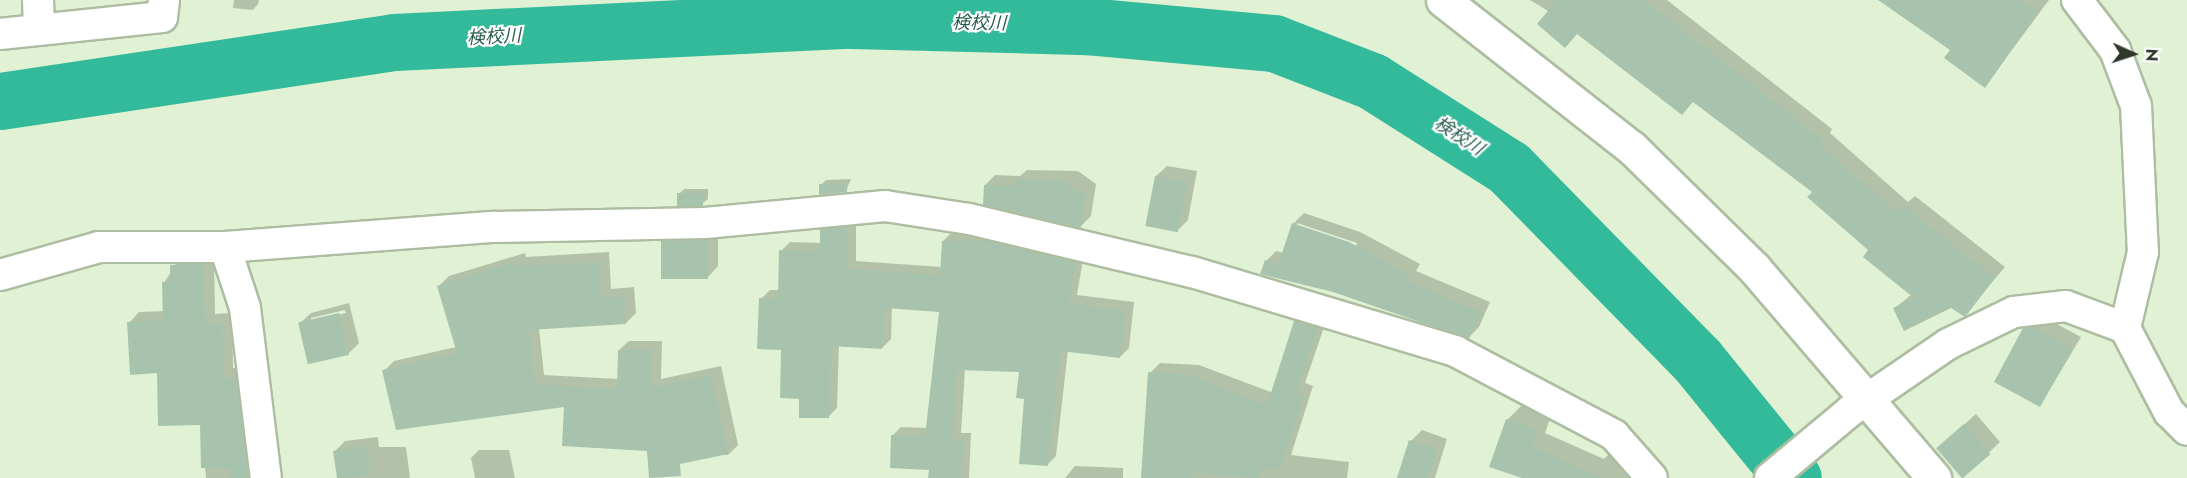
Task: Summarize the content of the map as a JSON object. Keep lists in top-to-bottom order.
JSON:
{
  "water": ["検校川"],
  "north": "right"
}
